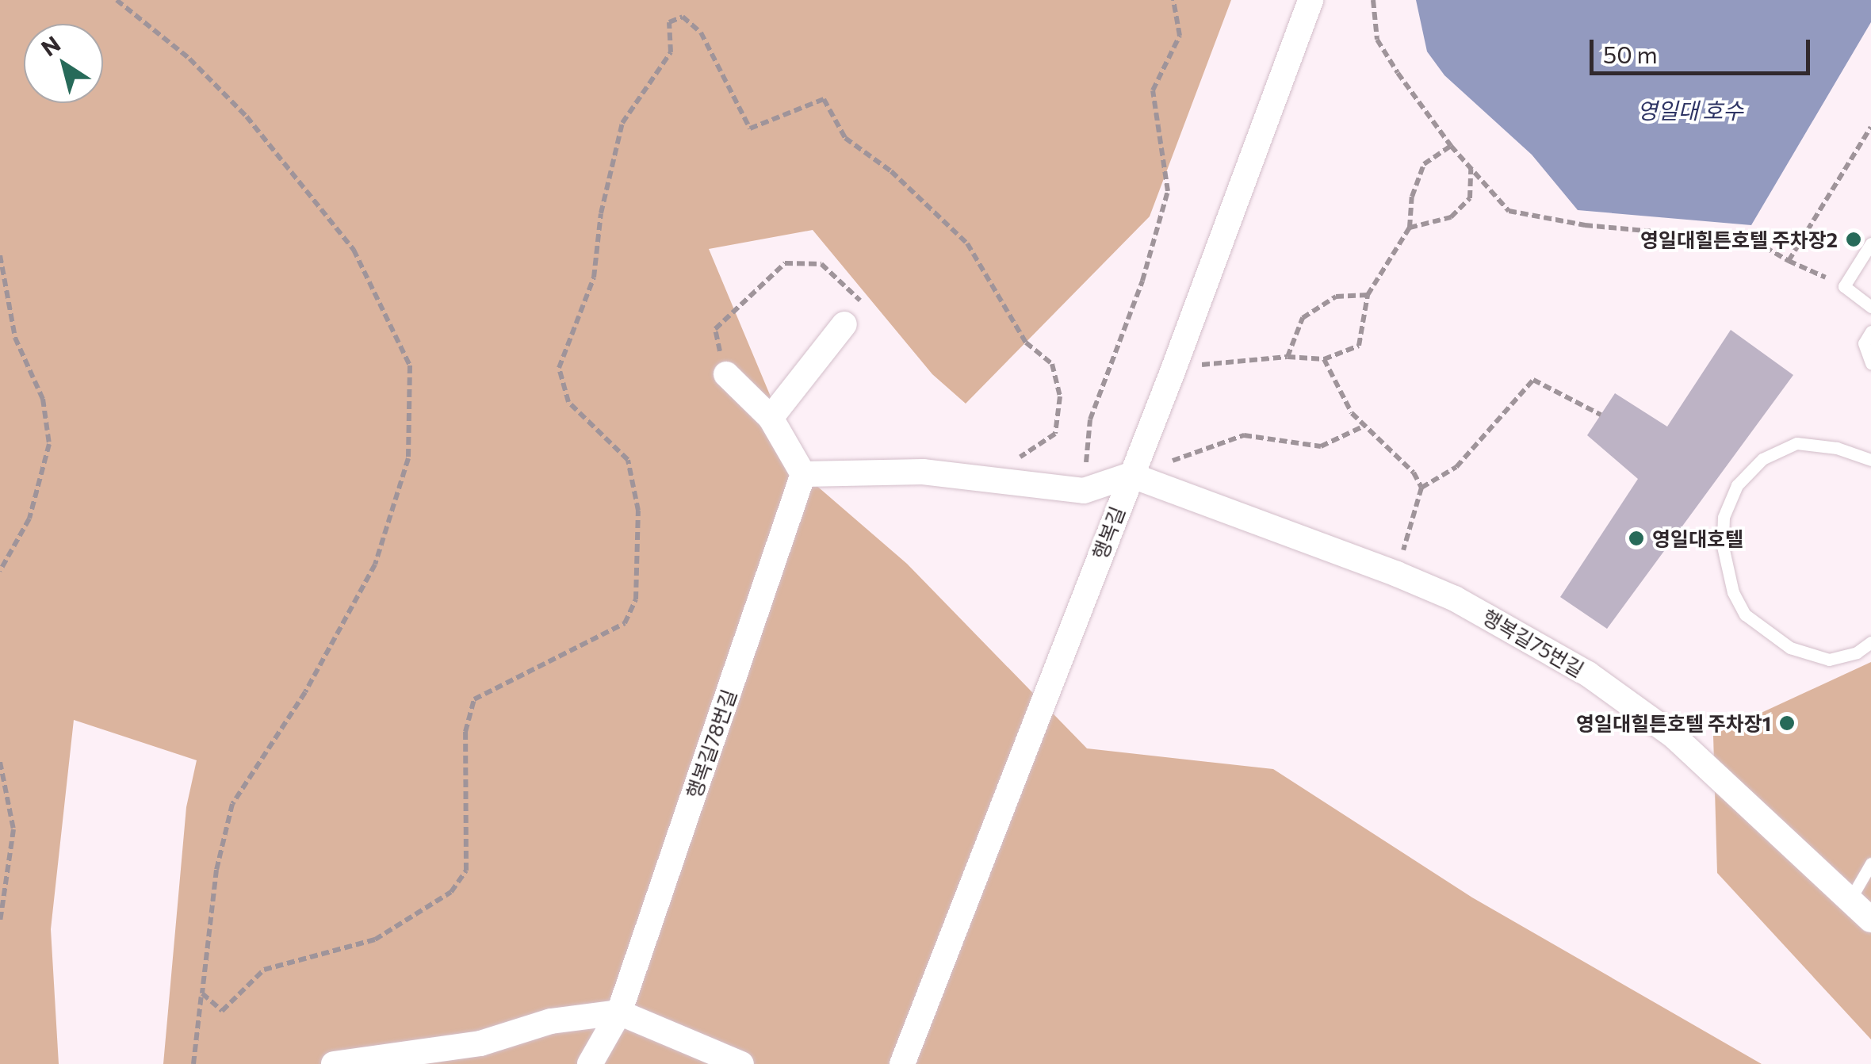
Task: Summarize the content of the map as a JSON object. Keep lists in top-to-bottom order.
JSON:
{
  "streets": {
    "street": ["행복길", "행복길75번길", "행복길78번길"]
  },
  "crossings": [
    ["행복길", "행복길75번길"]
  ],
  "water": ["영일대 호수"],
  "places": ["영일대힐튼호텔 주차장2", "영일대호텔", "영일대힐튼호텔 주차장1"],
  "scale_bar": "50 m",
  "north": "top left"
}
